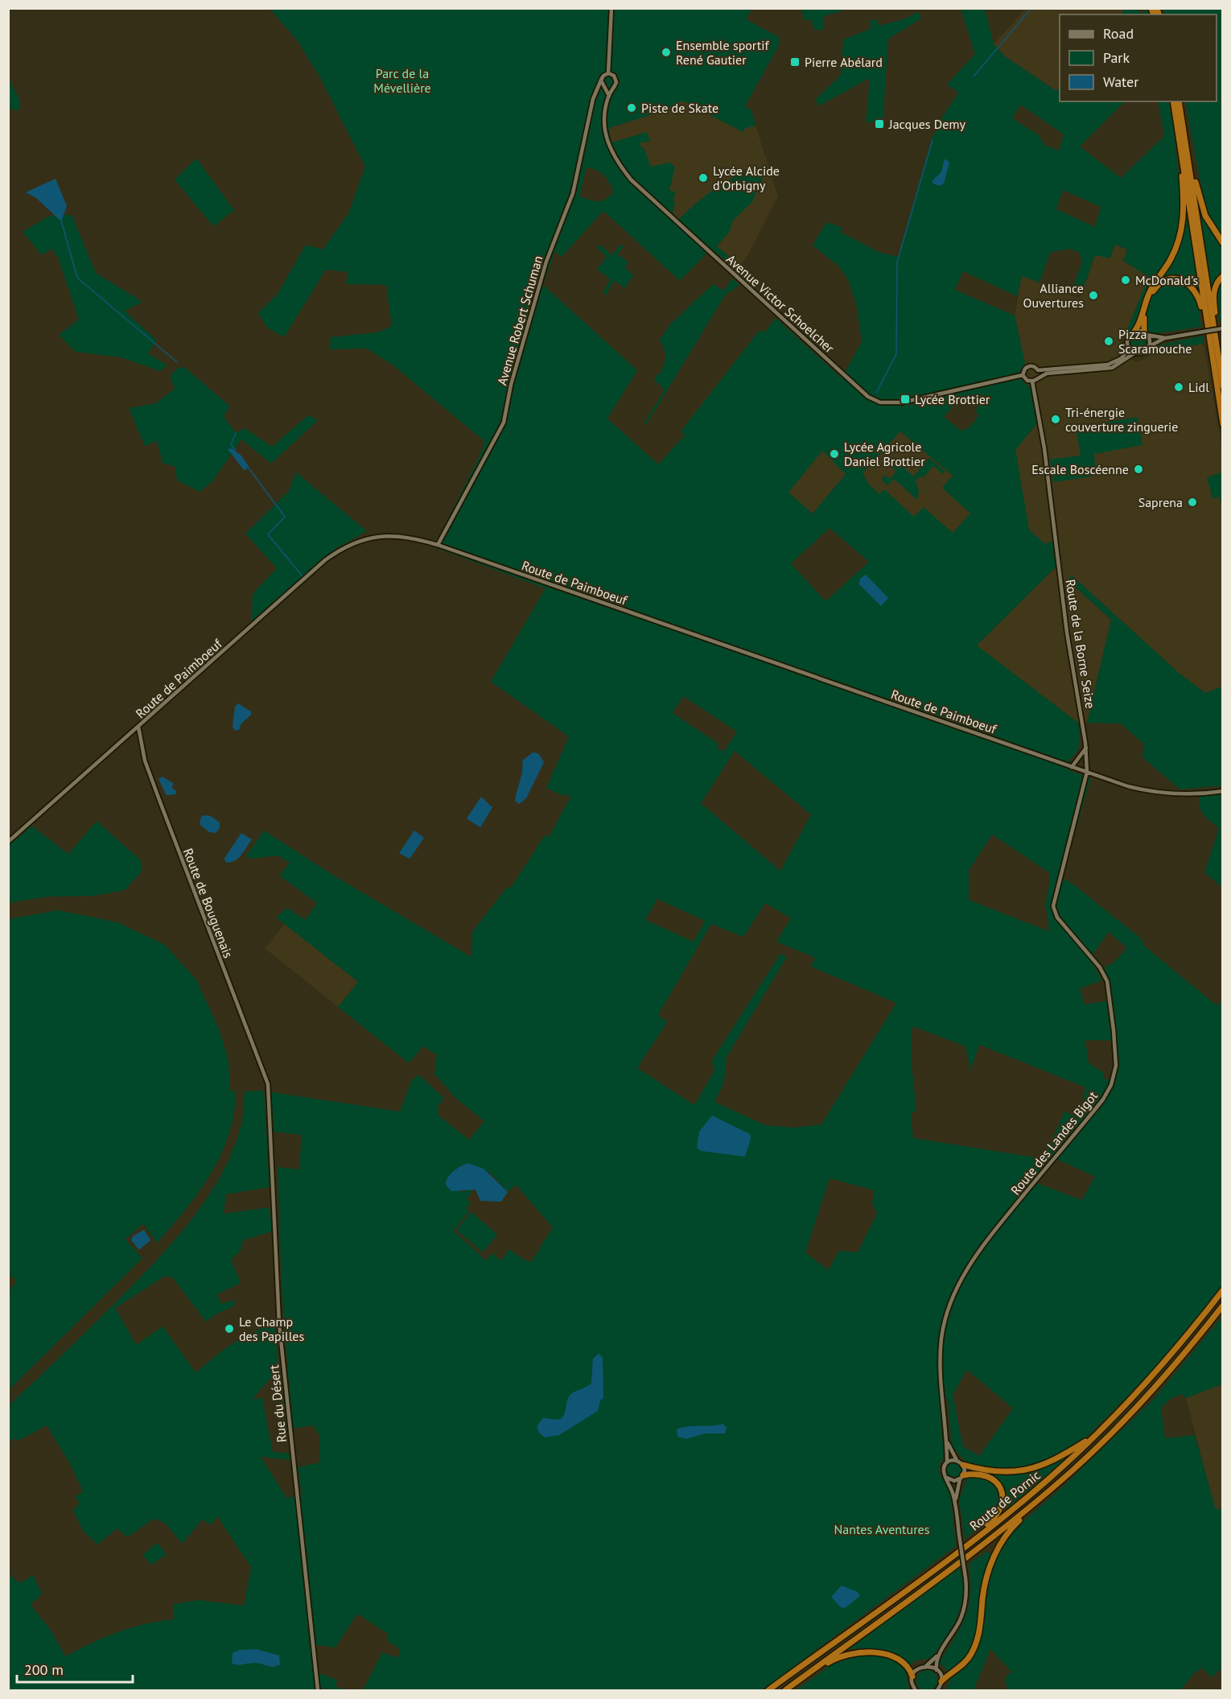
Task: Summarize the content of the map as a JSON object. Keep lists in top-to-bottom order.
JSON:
{
  "streets": {
    "highway": ["Route de Pornic"],
    "street": [
      "Avenue Victor Schoelcher",
      "Avenue Robert Schuman",
      "Route de Paimboeuf",
      "Route de la Borne Seize",
      "Route de Bouguenais",
      "Route des Landes Bigot",
      "Rue du Désert"
    ]
  },
  "crossings": [
    ["Avenue Victor Schoelcher", "Avenue Robert Schuman"],
    ["Avenue Victor Schoelcher", "Route de la Borne Seize"],
    ["Avenue Robert Schuman", "Route de Paimboeuf"],
    ["Route de Paimboeuf", "Route de la Borne Seize"],
    ["Route de Paimboeuf", "Route de Bouguenais"],
    ["Route de Paimboeuf", "Route des Landes Bigot"],
    ["Route de la Borne Seize", "Route des Landes Bigot"],
    ["Route de Bouguenais", "Rue du Désert"]
  ],
  "parks": ["Parc de la Mévellière", "Nantes Aventures"],
  "places": {
    "other": [
      "Ensemble sportif René Gautier",
      "Piste de Skate",
      "Lycée Alcide d'Orbigny",
      "McDonald's",
      "Alliance Ouvertures",
      "Pizza Scaramouche",
      "Lidl",
      "Tri-énergie couverture zinguerie",
      "Lycée Agricole Daniel Brottier",
      "Escale Boscéenne",
      "Saprena",
      "Le Champ des Papilles"
    ],
    "transit": ["Pierre Abélard", "Jacques Demy", "Lycée Brottier"]
  },
  "legend": ["Road", "Park", "Water"],
  "scale_bar": "200 m"
}
